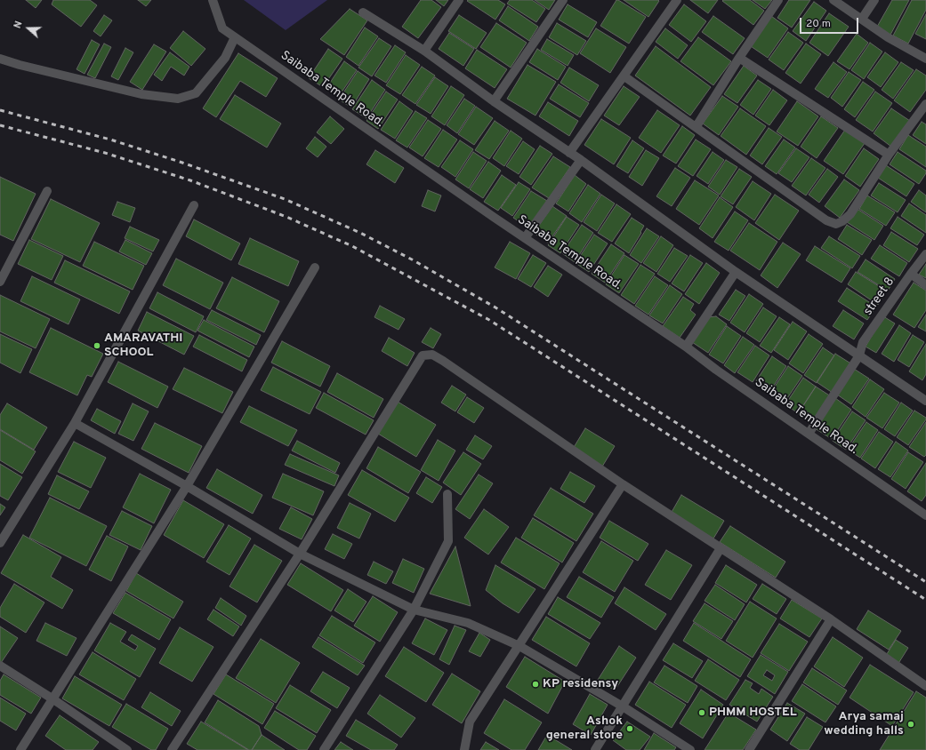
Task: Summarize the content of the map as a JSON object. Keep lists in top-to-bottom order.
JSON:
{
  "streets": {
    "street": ["Saibaba Temple Road.", "street 8"]
  },
  "crossings": [
    ["Saibaba Temple Road.", "street 8"]
  ],
  "places": [
    "AMARAVATHI SCHOOL",
    "KP residensy",
    "PHMM HOSTEL",
    "Arya samaj wedding halls",
    "Ashok general store"
  ],
  "scale_bar": "20 m",
  "north": "left"
}
